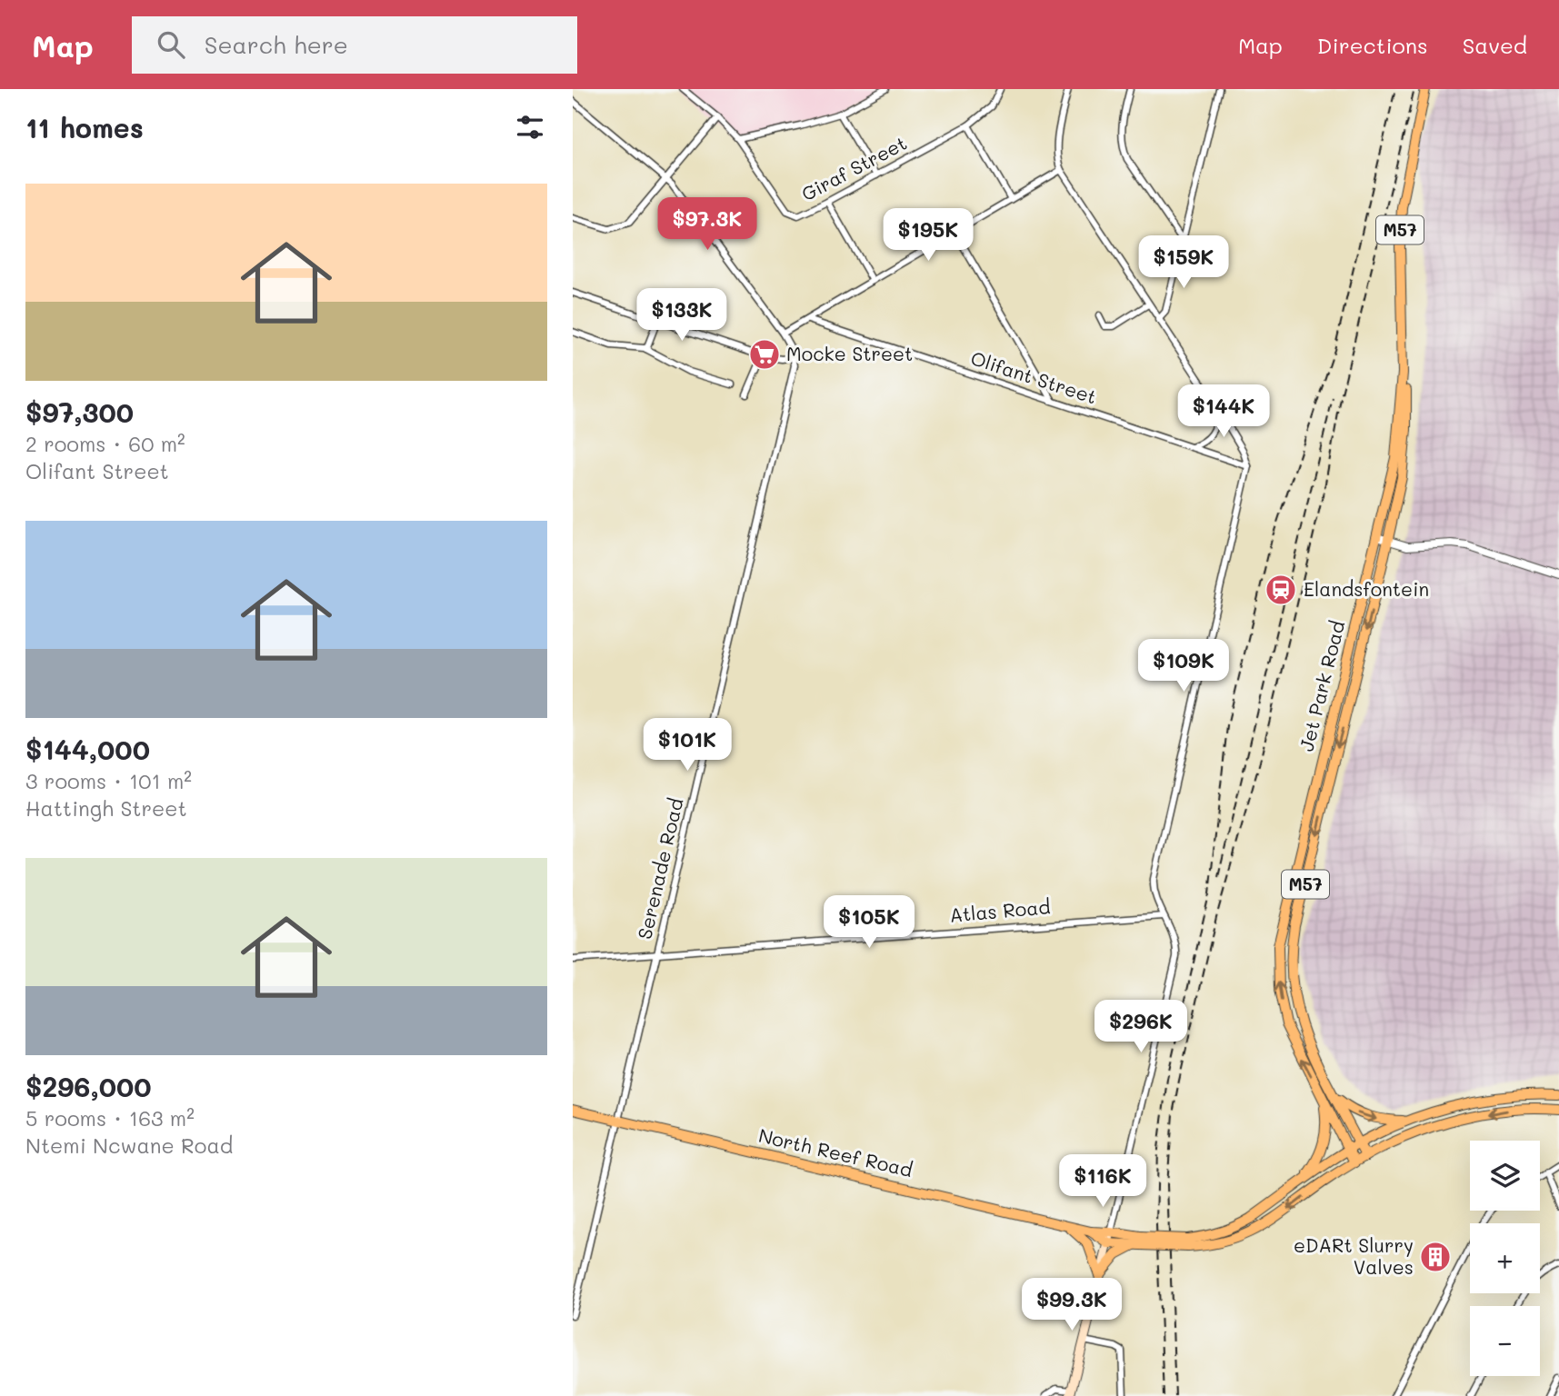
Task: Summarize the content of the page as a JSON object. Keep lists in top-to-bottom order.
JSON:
{
  "streets": {
    "main road": ["M57", "Jet Park Road", "North Reef Road"],
    "street": [
      "Giraf Street",
      "Olifant Street",
      "Serenade Road",
      "Atlas Road"
    ]
  },
  "crossings": [
    ["Jet Park Road", "North Reef Road"],
    ["Serenade Road", "Atlas Road"],
    ["Serenade Road", "North Reef Road"]
  ],
  "places": {
    "supermarket": ["Mocke Street"],
    "station": ["Elandsfontein"],
    "building": ["eDARt Slurry Valves"]
  },
  "page": {
    "header": "Map",
    "search": "Search here",
    "nav": ["Map", "Directions", "Saved"],
    "heading": "11 homes",
    "list": [
      {
        "name": "$97,300",
        "note": "2 rooms · 60 m² · Olifant Street"
      },
      {
        "name": "$144,000",
        "note": "3 rooms · 101 m² · Hattingh Street"
      },
      {
        "name": "$296,000",
        "note": "5 rooms · 163 m² · Ntemi Ncwane Road"
      }
    ],
    "price": [
      "$97.3K",
      "$195K",
      "$159K",
      "$133K",
      "$144K",
      "$109K",
      "$101K",
      "$105K",
      "$296K",
      "$116K",
      "$99.3K"
    ],
    "map_buttons": ["+", "−"]
  }
}
